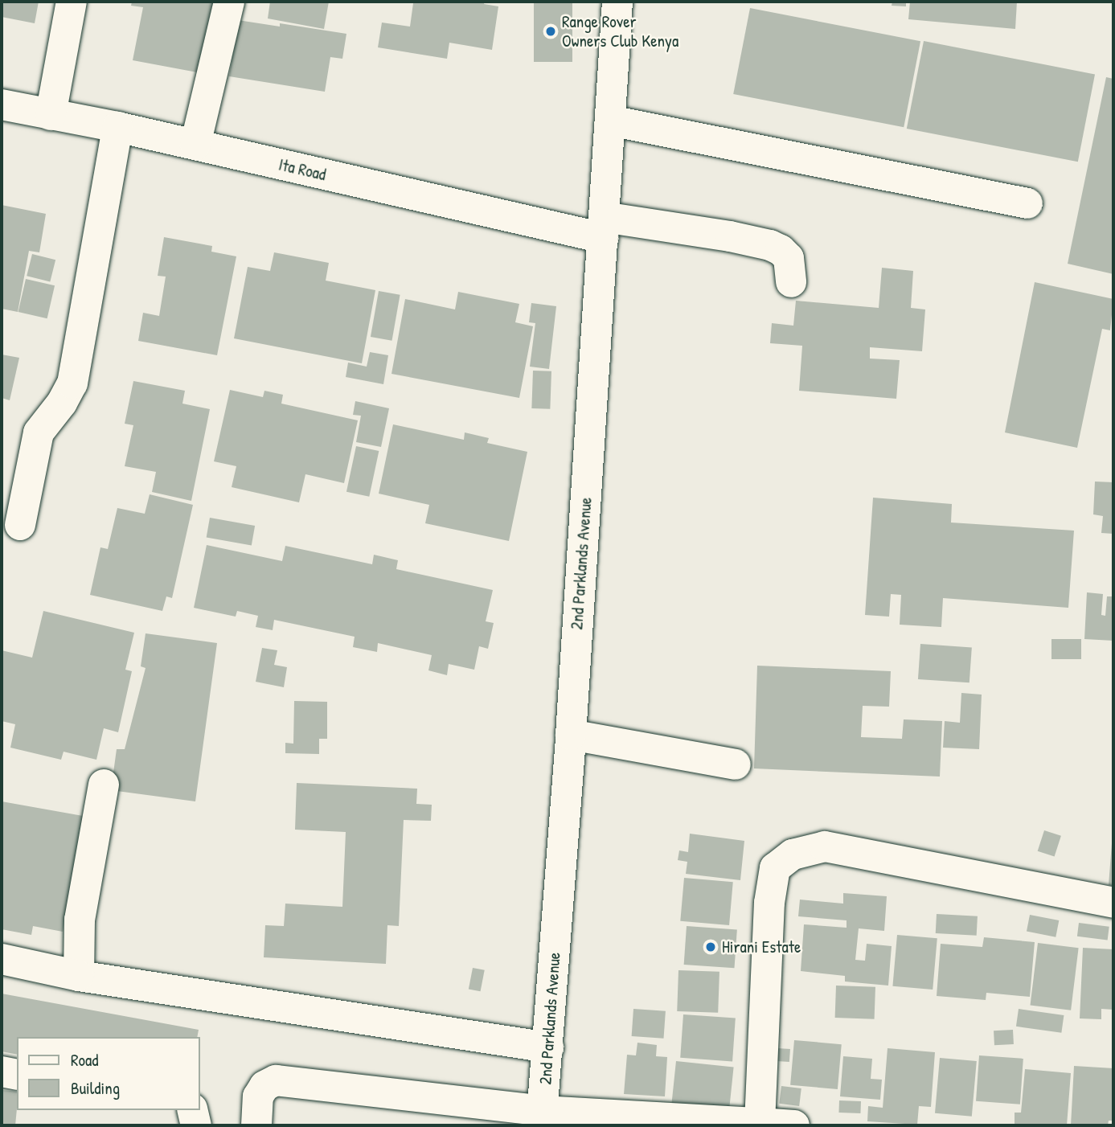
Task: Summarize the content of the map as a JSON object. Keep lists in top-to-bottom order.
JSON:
{
  "streets": {
    "street": ["Ita Road", "2nd Parklands Avenue"]
  },
  "crossings": [
    ["Ita Road", "2nd Parklands Avenue"]
  ],
  "places": ["Range Rover Owners Club Kenya", "Hirani Estate"],
  "legend": ["Road", "Building"]
}
